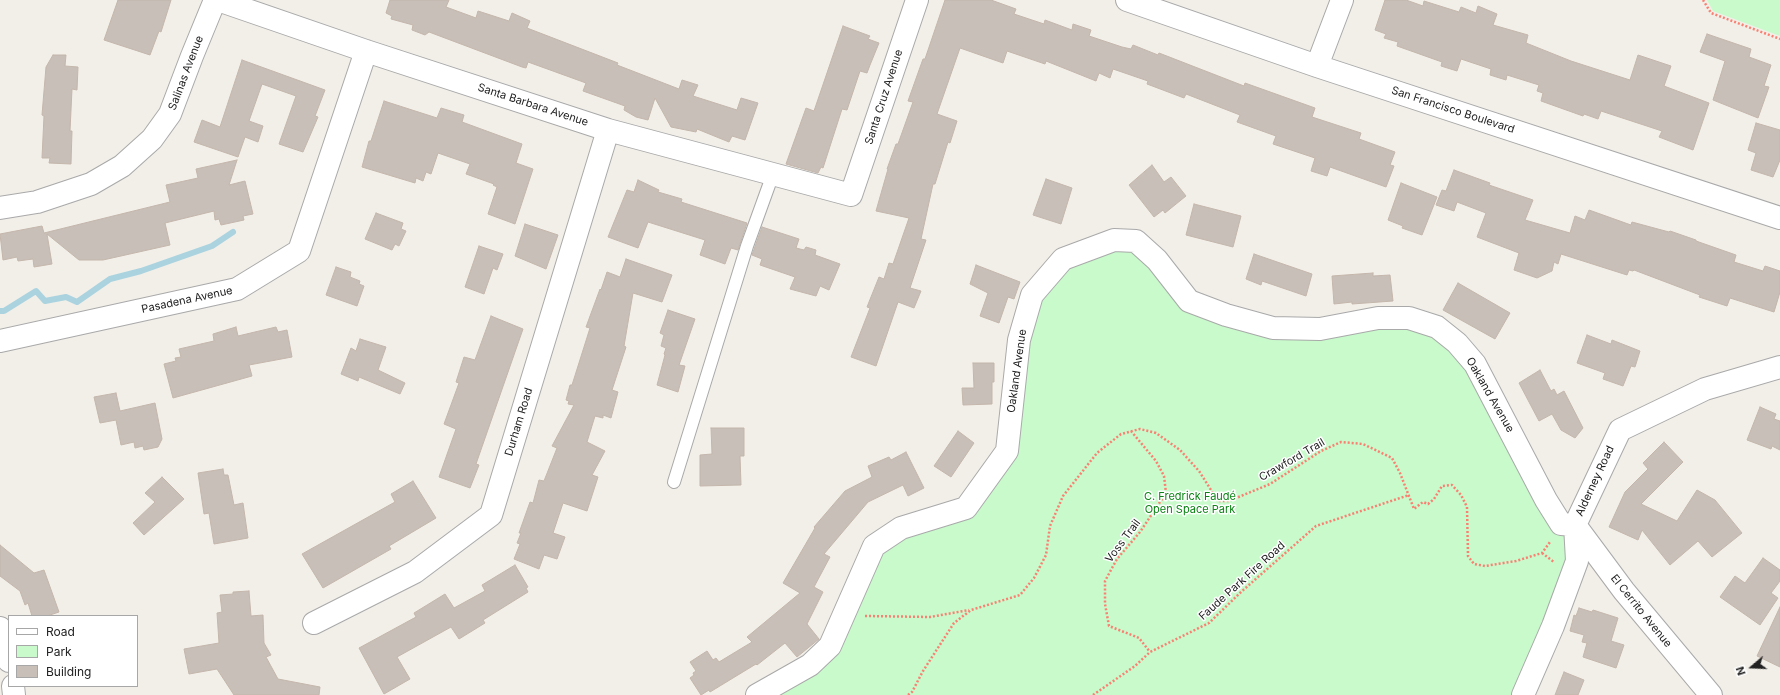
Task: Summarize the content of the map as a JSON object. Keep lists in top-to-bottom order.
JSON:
{
  "streets": {
    "street": [
      "Salinas Avenue",
      "Santa Cruz Avenue",
      "Santa Barbara Avenue",
      "San Francisco Boulevard",
      "Pasadena Avenue",
      "Oakland Avenue",
      "Durham Road",
      "Alderney Road",
      "El Cerrito Avenue"
    ],
    "path": ["Crawford Trail", "Voss Trail", "Faude Park Fire Road"]
  },
  "crossings": [
    ["Santa Cruz Avenue", "Santa Barbara Avenue"],
    ["Santa Barbara Avenue", "Pasadena Avenue"],
    ["Santa Barbara Avenue", "Durham Road"],
    ["Oakland Avenue", "Crawford Trail"],
    ["Oakland Avenue", "Alderney Road"],
    ["Oakland Avenue", "El Cerrito Avenue"],
    ["Crawford Trail", "Alderney Road"],
    ["Crawford Trail", "Voss Trail"],
    ["Crawford Trail", "Faude Park Fire Road"],
    ["Crawford Trail", "El Cerrito Avenue"],
    ["Alderney Road", "El Cerrito Avenue"],
    ["Voss Trail", "Faude Park Fire Road"]
  ],
  "parks": ["C. Fredrick Faudé Open Space Park"],
  "legend": ["Road", "Park", "Building"],
  "north": "left"
}
